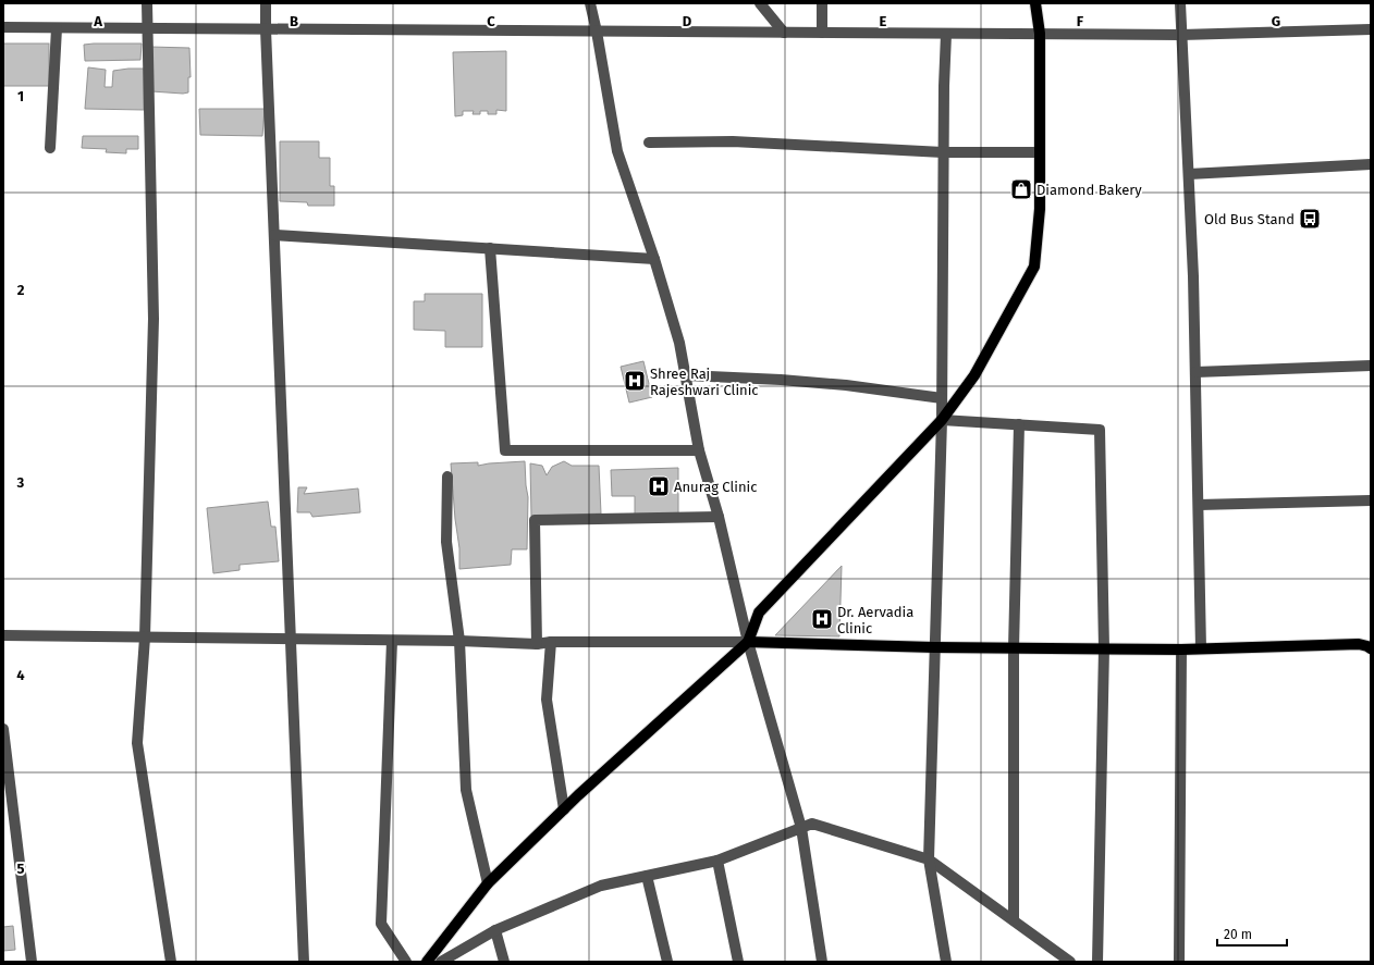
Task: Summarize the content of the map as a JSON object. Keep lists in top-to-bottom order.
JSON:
{
  "places": {
    "shop": ["Diamond Bakery"],
    "bus stop": ["Old Bus Stand"],
    "hospital": ["Shree Raj Rajeshwari Clinic", "Anurag Clinic", "Dr. Aervadia Clinic"]
  },
  "scale_bar": "20 m",
  "grid": {
    "columns": [
      "A",
      "B",
      "C",
      "D",
      "E",
      "F",
      "G"
    ],
    "rows": [
      "1",
      "2",
      "3",
      "4",
      "5"
    ]
  }
}
